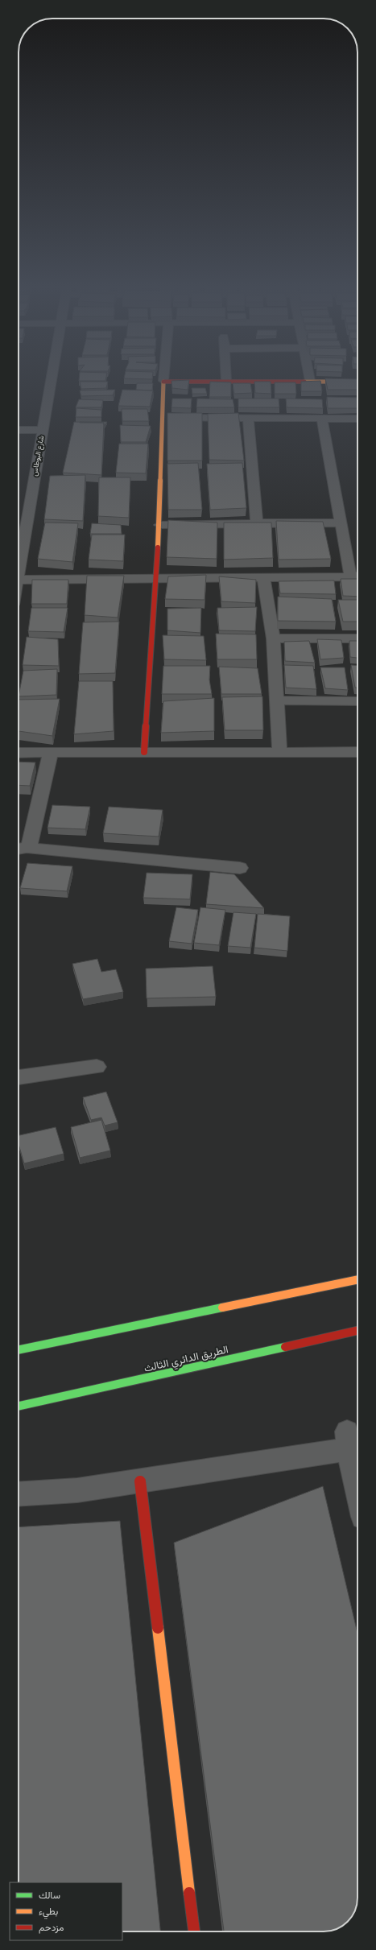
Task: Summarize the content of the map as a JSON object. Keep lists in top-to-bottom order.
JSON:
{
  "streets": {
    "main road": ["الطريق الدائري الثالث"],
    "street": ["شارع البوطاس"]
  },
  "legend": ["سالك", "بطيء", "مزدحم"]
}
